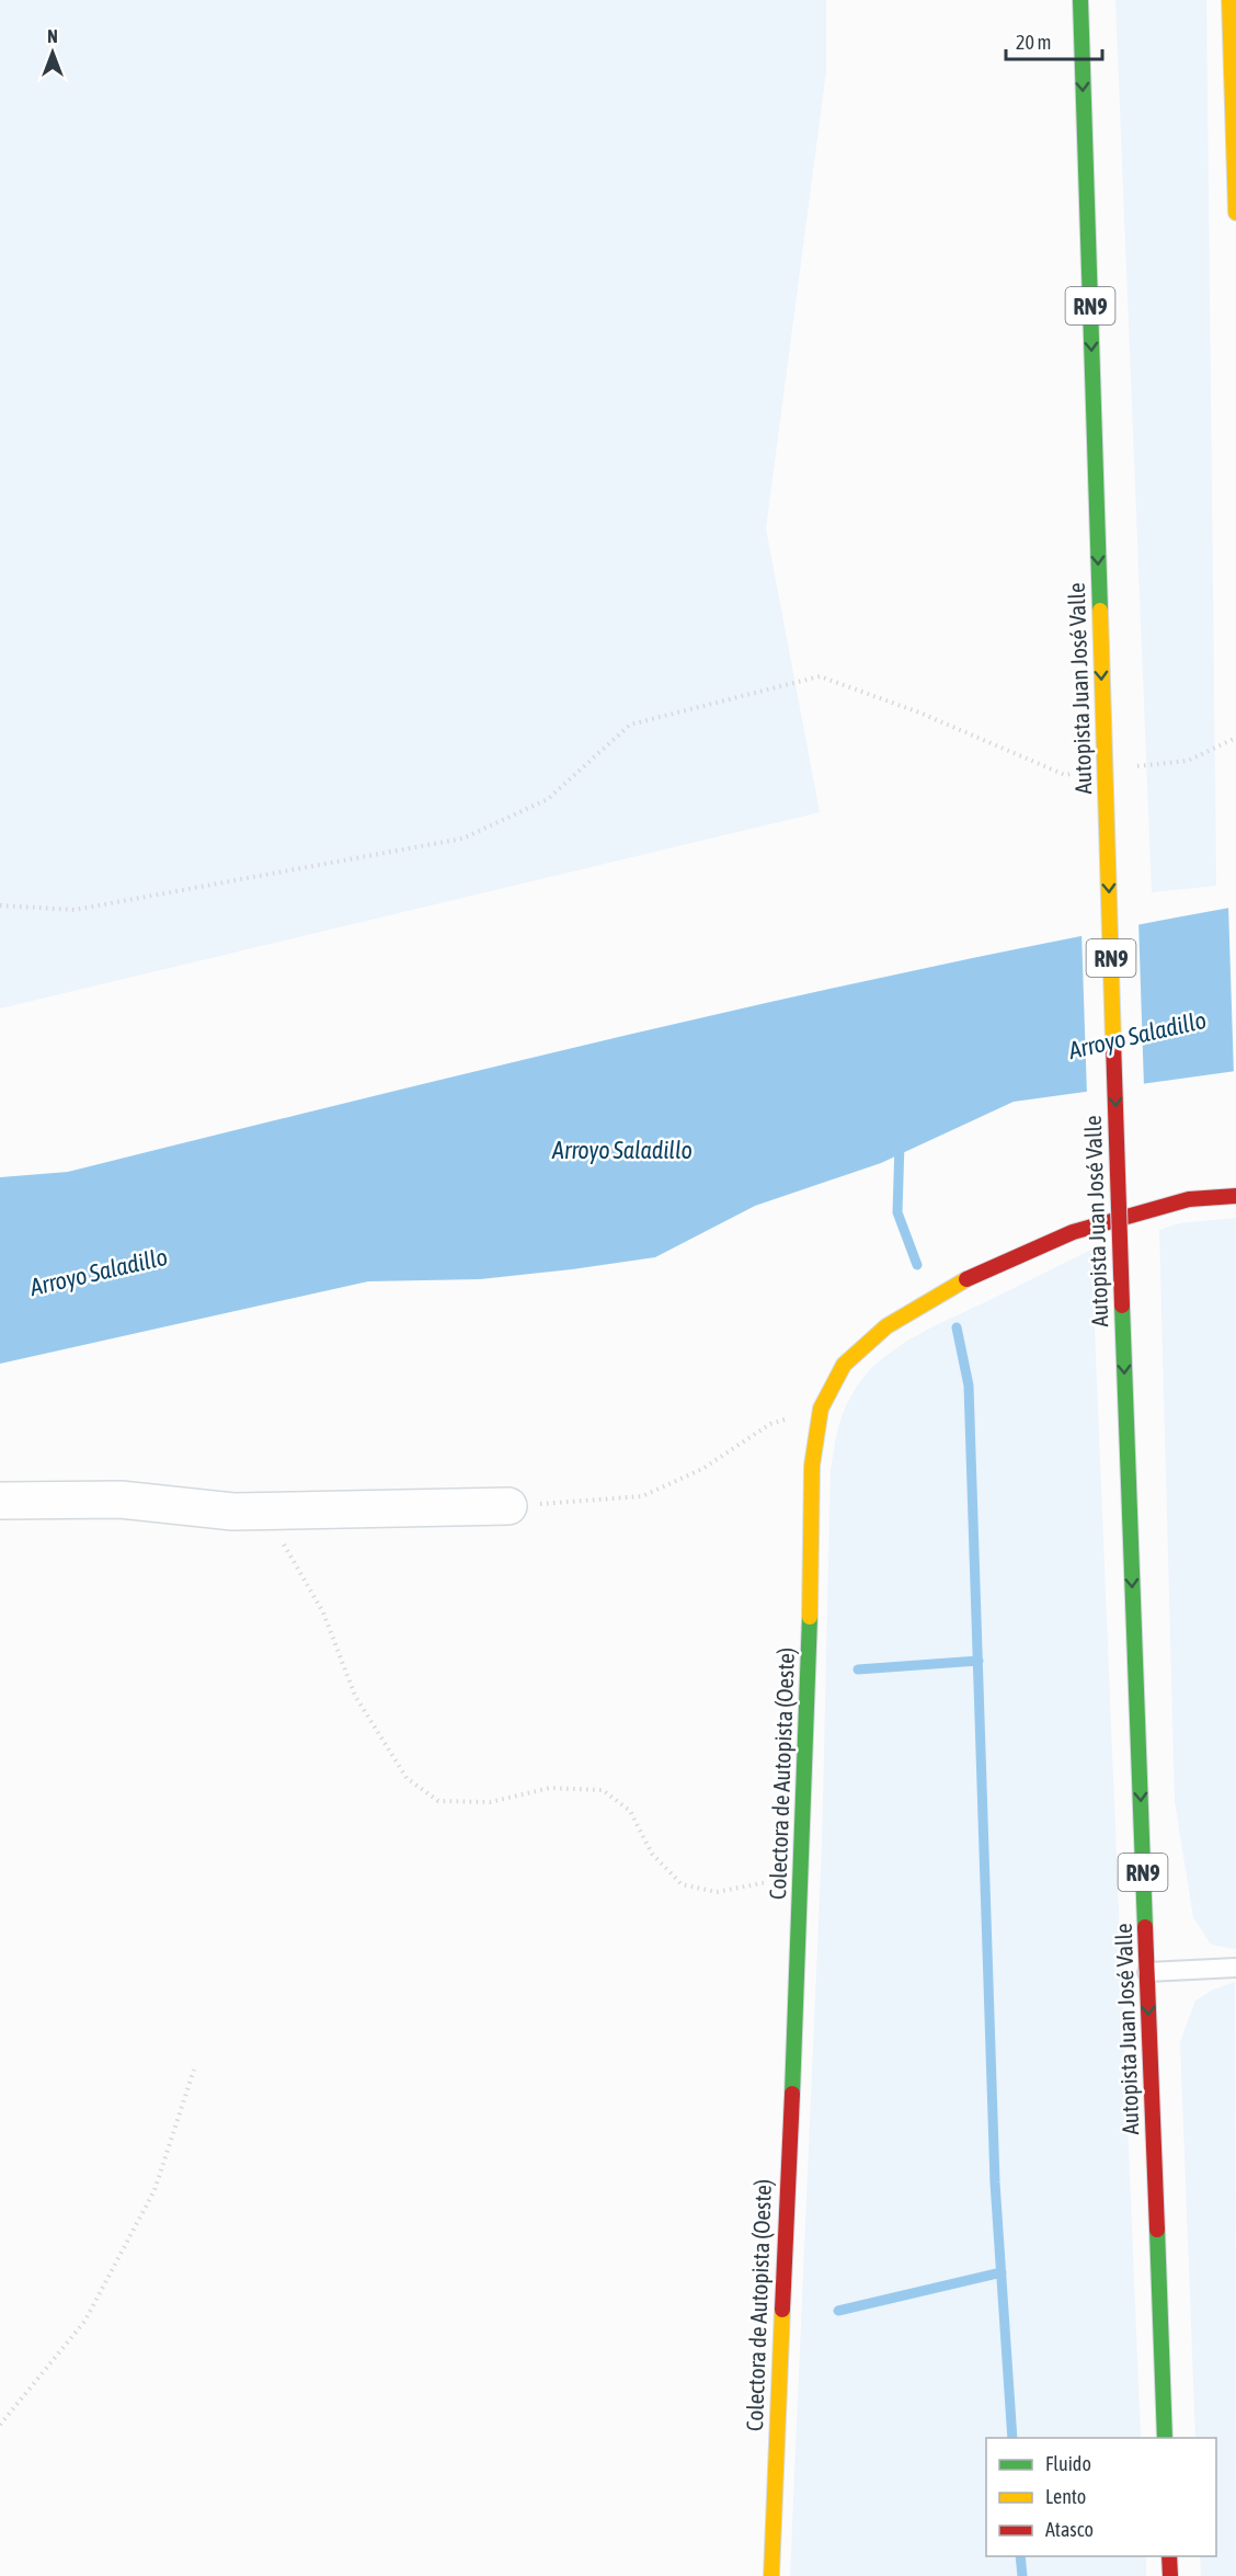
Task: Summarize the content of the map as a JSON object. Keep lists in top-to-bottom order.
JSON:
{
  "streets": {
    "main road": ["RN9", "Autopista Juan José Valle", "Colectora de Autopista (Oeste)"]
  },
  "one_way": ["Autopista Juan José Valle"],
  "water": ["Arroyo Saladillo"],
  "legend": ["Fluido", "Lento", "Atasco"],
  "scale_bar": "20 m",
  "north": "top"
}
